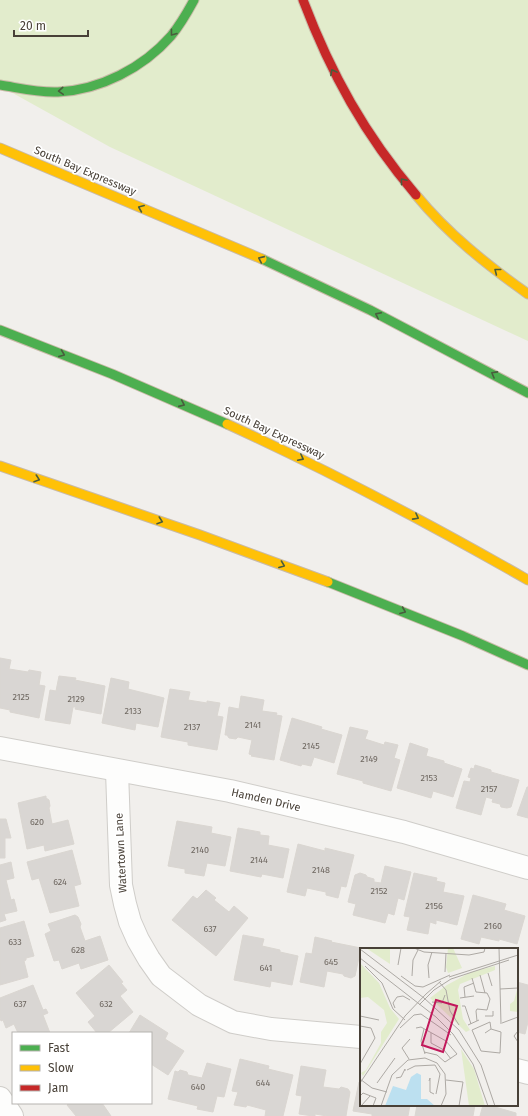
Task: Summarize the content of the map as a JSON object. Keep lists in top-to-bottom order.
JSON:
{
  "streets": {
    "highway": ["South Bay Expressway"],
    "street": ["Hamden Drive", "Watertown Lane"]
  },
  "crossings": [
    ["Hamden Drive", "Watertown Lane"]
  ],
  "house_numbers": [
    "2125",
    "2129",
    "2133",
    "2141",
    "2137",
    "2145",
    "2149",
    "2153",
    "2157",
    "620",
    "2140",
    "2144",
    "2148",
    "624",
    "2152",
    "2156",
    "2160",
    "637",
    "633",
    "628",
    "645",
    "641",
    "637",
    "632",
    "644",
    "640"
  ],
  "legend": ["Fast", "Slow", "Jam"],
  "scale_bar": "20 m"
}
